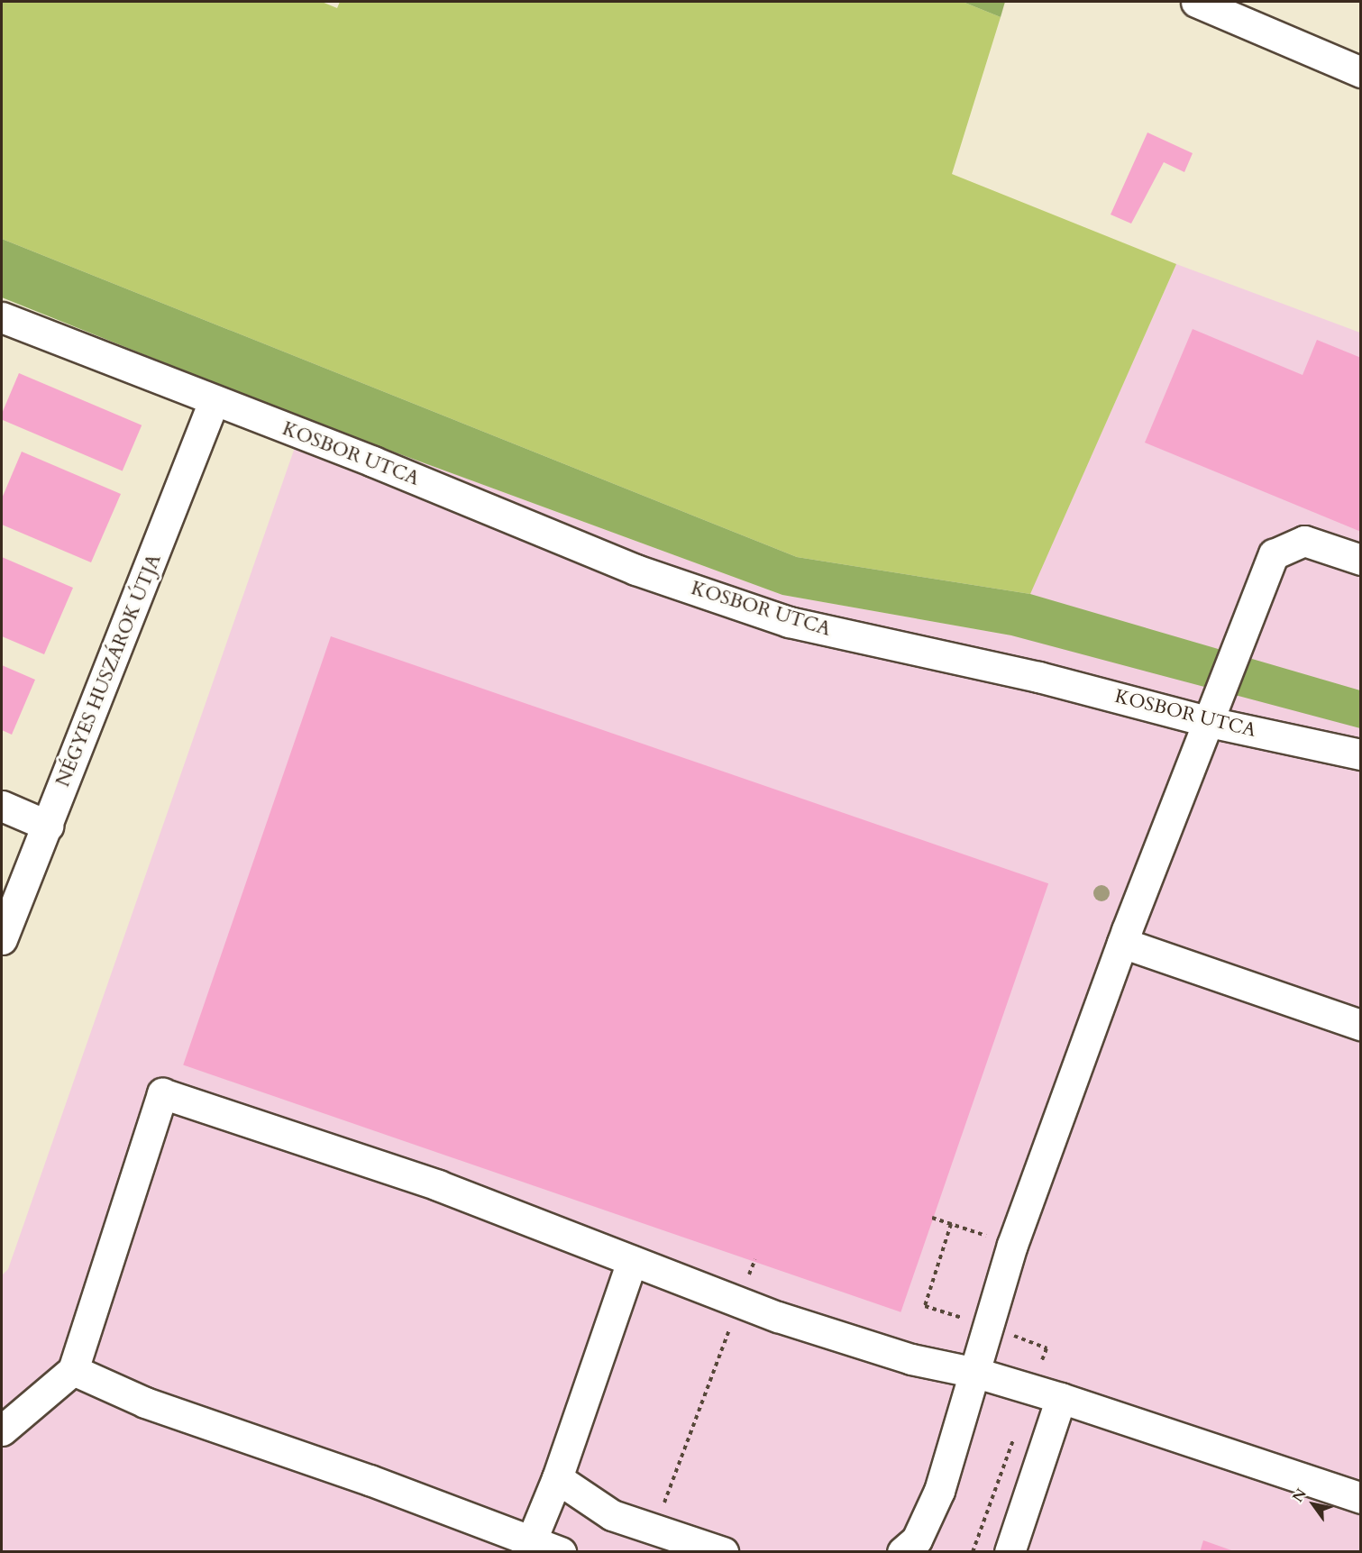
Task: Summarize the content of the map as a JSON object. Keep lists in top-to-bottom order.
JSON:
{
  "streets": {
    "street": ["KOSBOR UTCA", "NÉGYES HUSZÁROK ÚTJA"]
  },
  "crossings": [
    ["KOSBOR UTCA", "NÉGYES HUSZÁROK ÚTJA"]
  ],
  "north": "top left"
}
